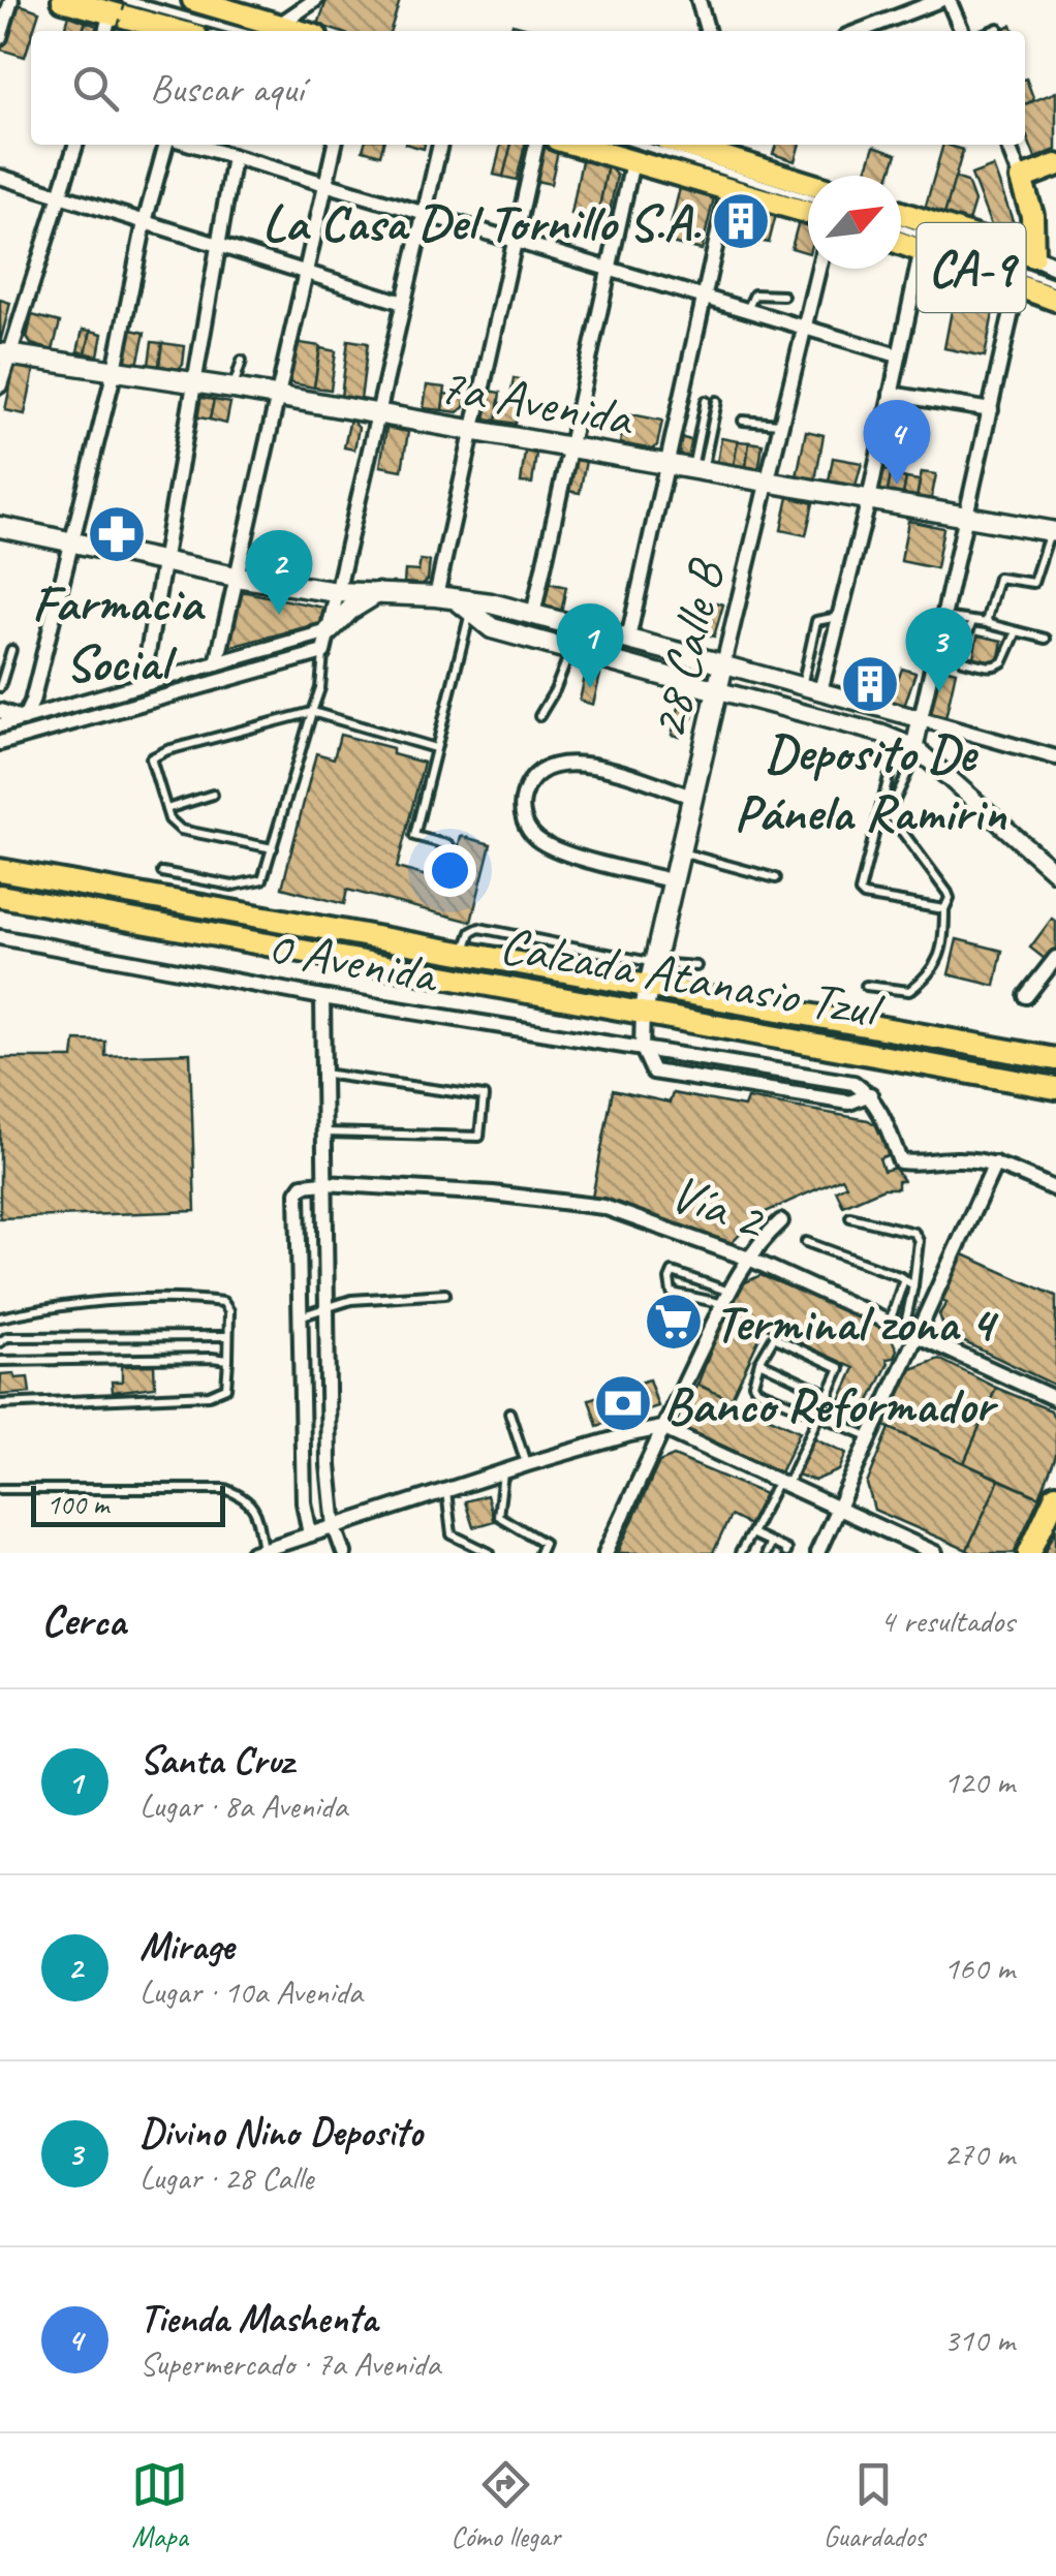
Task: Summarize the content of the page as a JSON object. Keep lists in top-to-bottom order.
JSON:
{
  "streets": {
    "main road": [
      "CA-9",
      "7a Avenida",
      "28 Calle B",
      "Calzada Atanasio Tzul"
    ],
    "street": ["0 Avenida", "Vía 2"]
  },
  "crossings": [
    ["7a Avenida", "28 Calle B"],
    ["28 Calle B", "0 Avenida"],
    ["28 Calle B", "Calzada Atanasio Tzul"]
  ],
  "places": {
    "building": ["La Casa Del Tornillo S.A.", "Deposito De Pánela Ramirin"],
    "pharmacy": ["Farmacia Social"],
    "supermarket": ["Terminal zona 4"],
    "bank": ["Banco Reformador"]
  },
  "scale_bar": "100 m",
  "north": "top right",
  "page": {
    "search": "Buscar aquí",
    "pins": [
      "4",
      "2",
      "1",
      "3"
    ],
    "scale": "100 m",
    "heading": ["Cerca", "4 resultados"],
    "list": [
      {
        "mark": "1",
        "name": "Santa Cruz",
        "note": "Lugar · 8a Avenida",
        "value": "120 m"
      },
      {
        "mark": "2",
        "name": "Mirage",
        "note": "Lugar · 10a Avenida",
        "value": "160 m"
      },
      {
        "mark": "3",
        "name": "Divino Nino Deposito",
        "note": "Lugar · 28 Calle",
        "value": "270 m"
      },
      {
        "mark": "4",
        "name": "Tienda Mashenta",
        "note": "Supermercado · 7a Avenida",
        "value": "310 m"
      }
    ],
    "nav": ["Mapa", "Cómo llegar", "Guardados"]
  }
}
